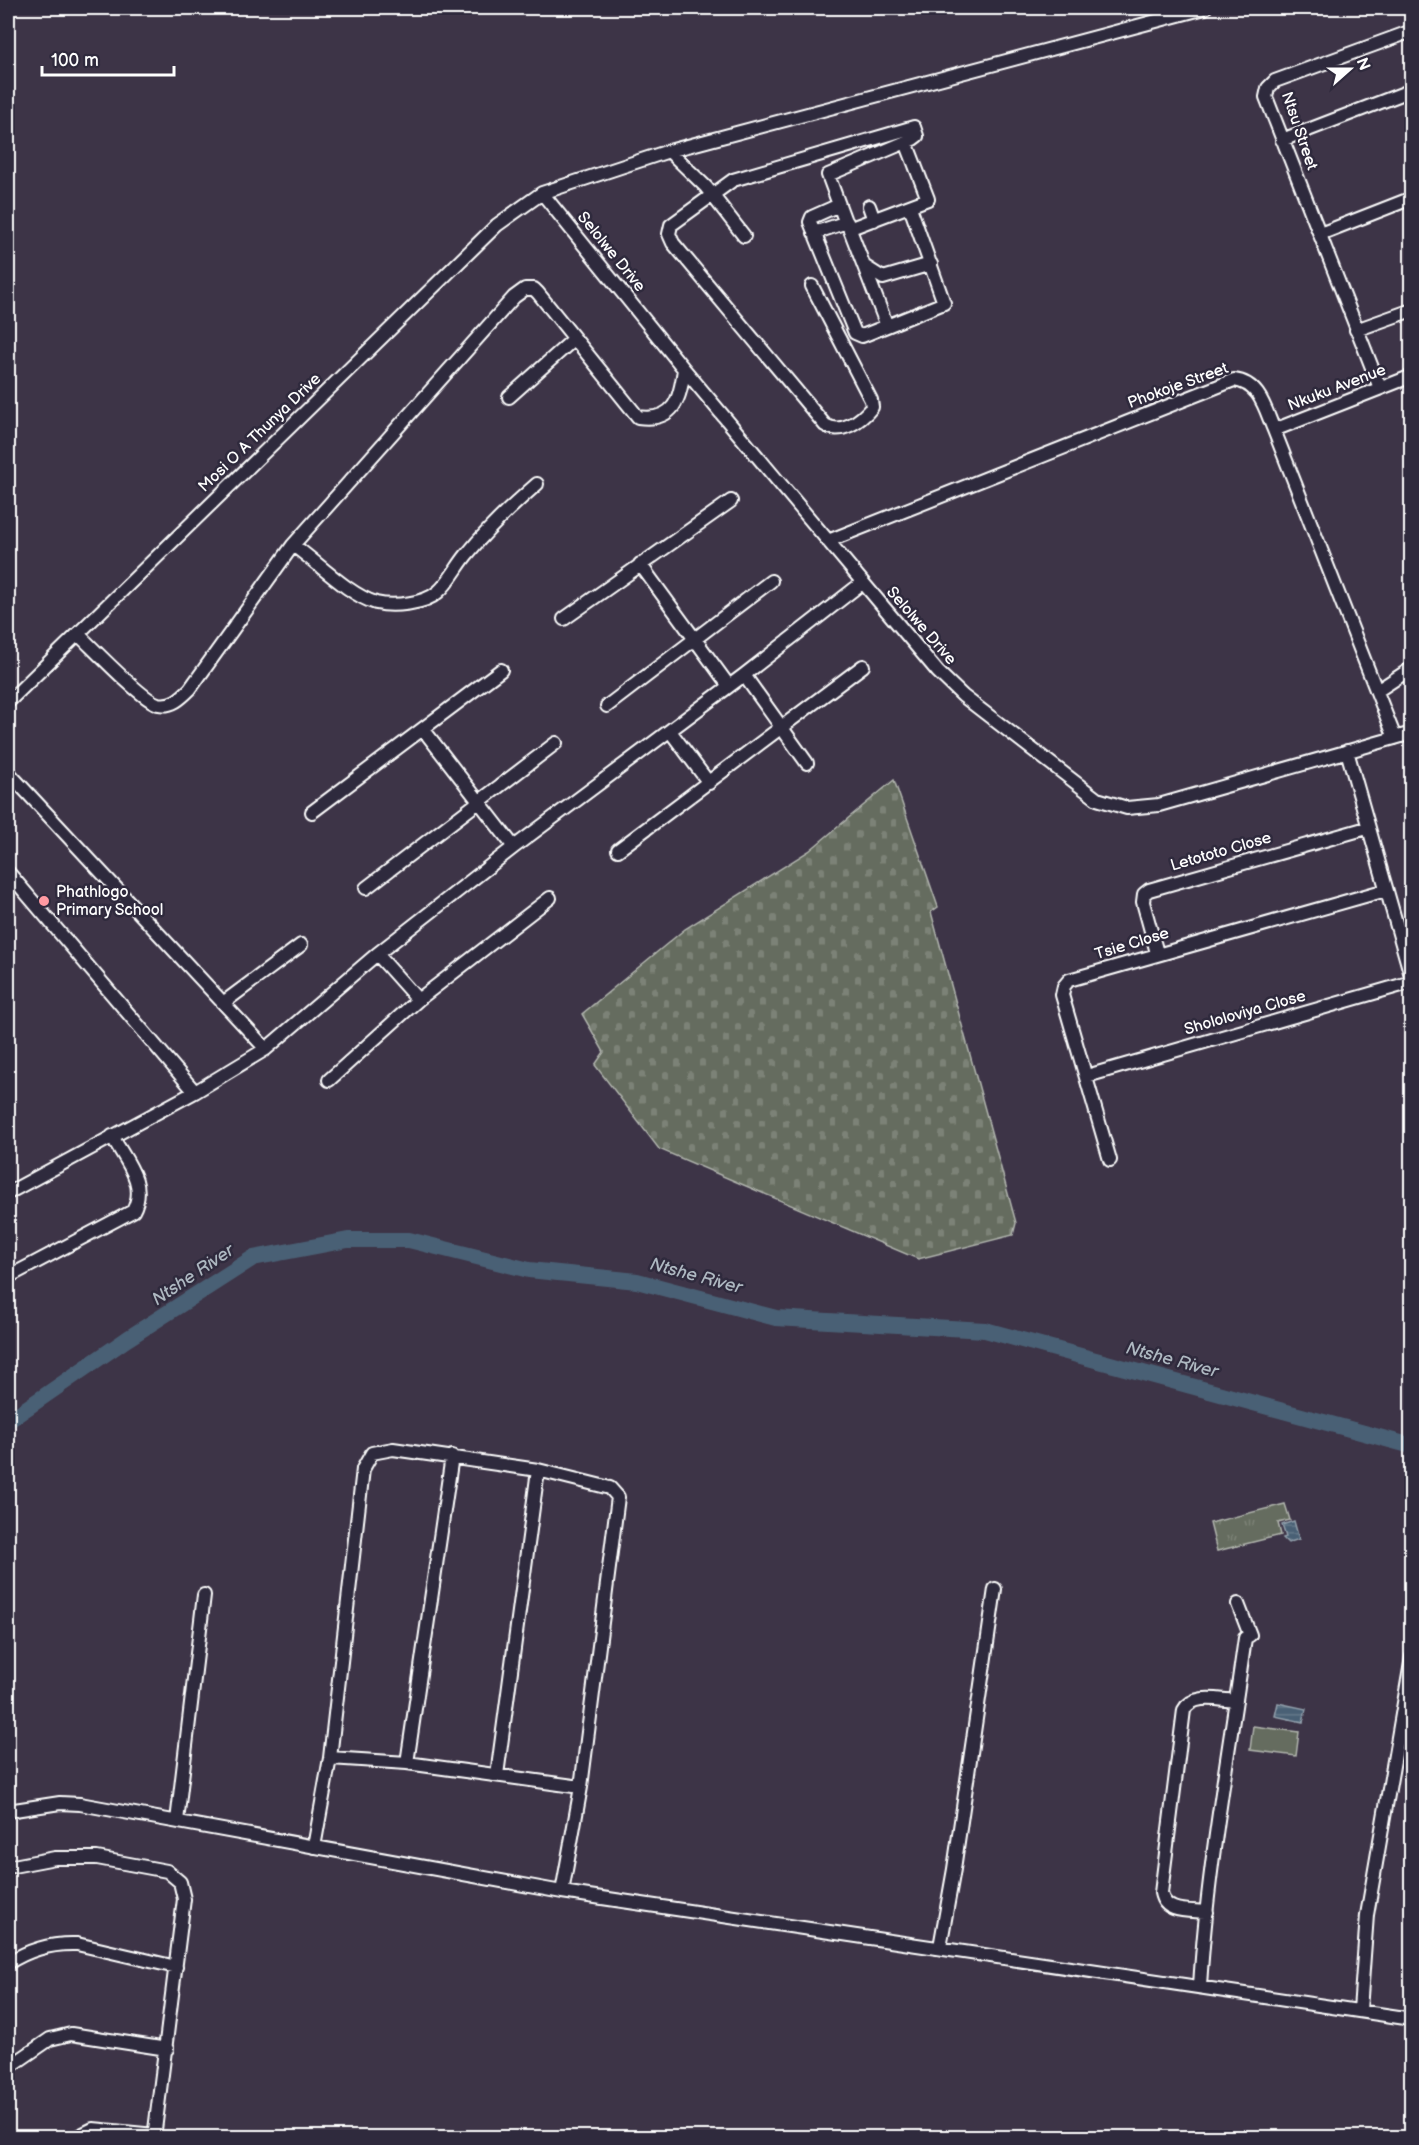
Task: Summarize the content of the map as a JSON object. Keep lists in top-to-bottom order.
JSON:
{
  "streets": {
    "street": [
      "Ntsu Street",
      "Selolwe Drive",
      "Phokoje Street",
      "Nkuku Avenue",
      "Mosi O A Thunya Drive",
      "Letototo Close",
      "Tsie Close",
      "Shololoviya Close"
    ]
  },
  "crossings": [
    ["Ntsu Street", "Nkuku Avenue"],
    ["Selolwe Drive", "Phokoje Street"],
    ["Selolwe Drive", "Mosi O A Thunya Drive"],
    ["Phokoje Street", "Nkuku Avenue"],
    ["Letototo Close", "Tsie Close"],
    ["Tsie Close", "Shololoviya Close"]
  ],
  "water": ["Ntshe River"],
  "places": ["Phathlogo Primary School"],
  "scale_bar": "100 m",
  "north": "right"
}
